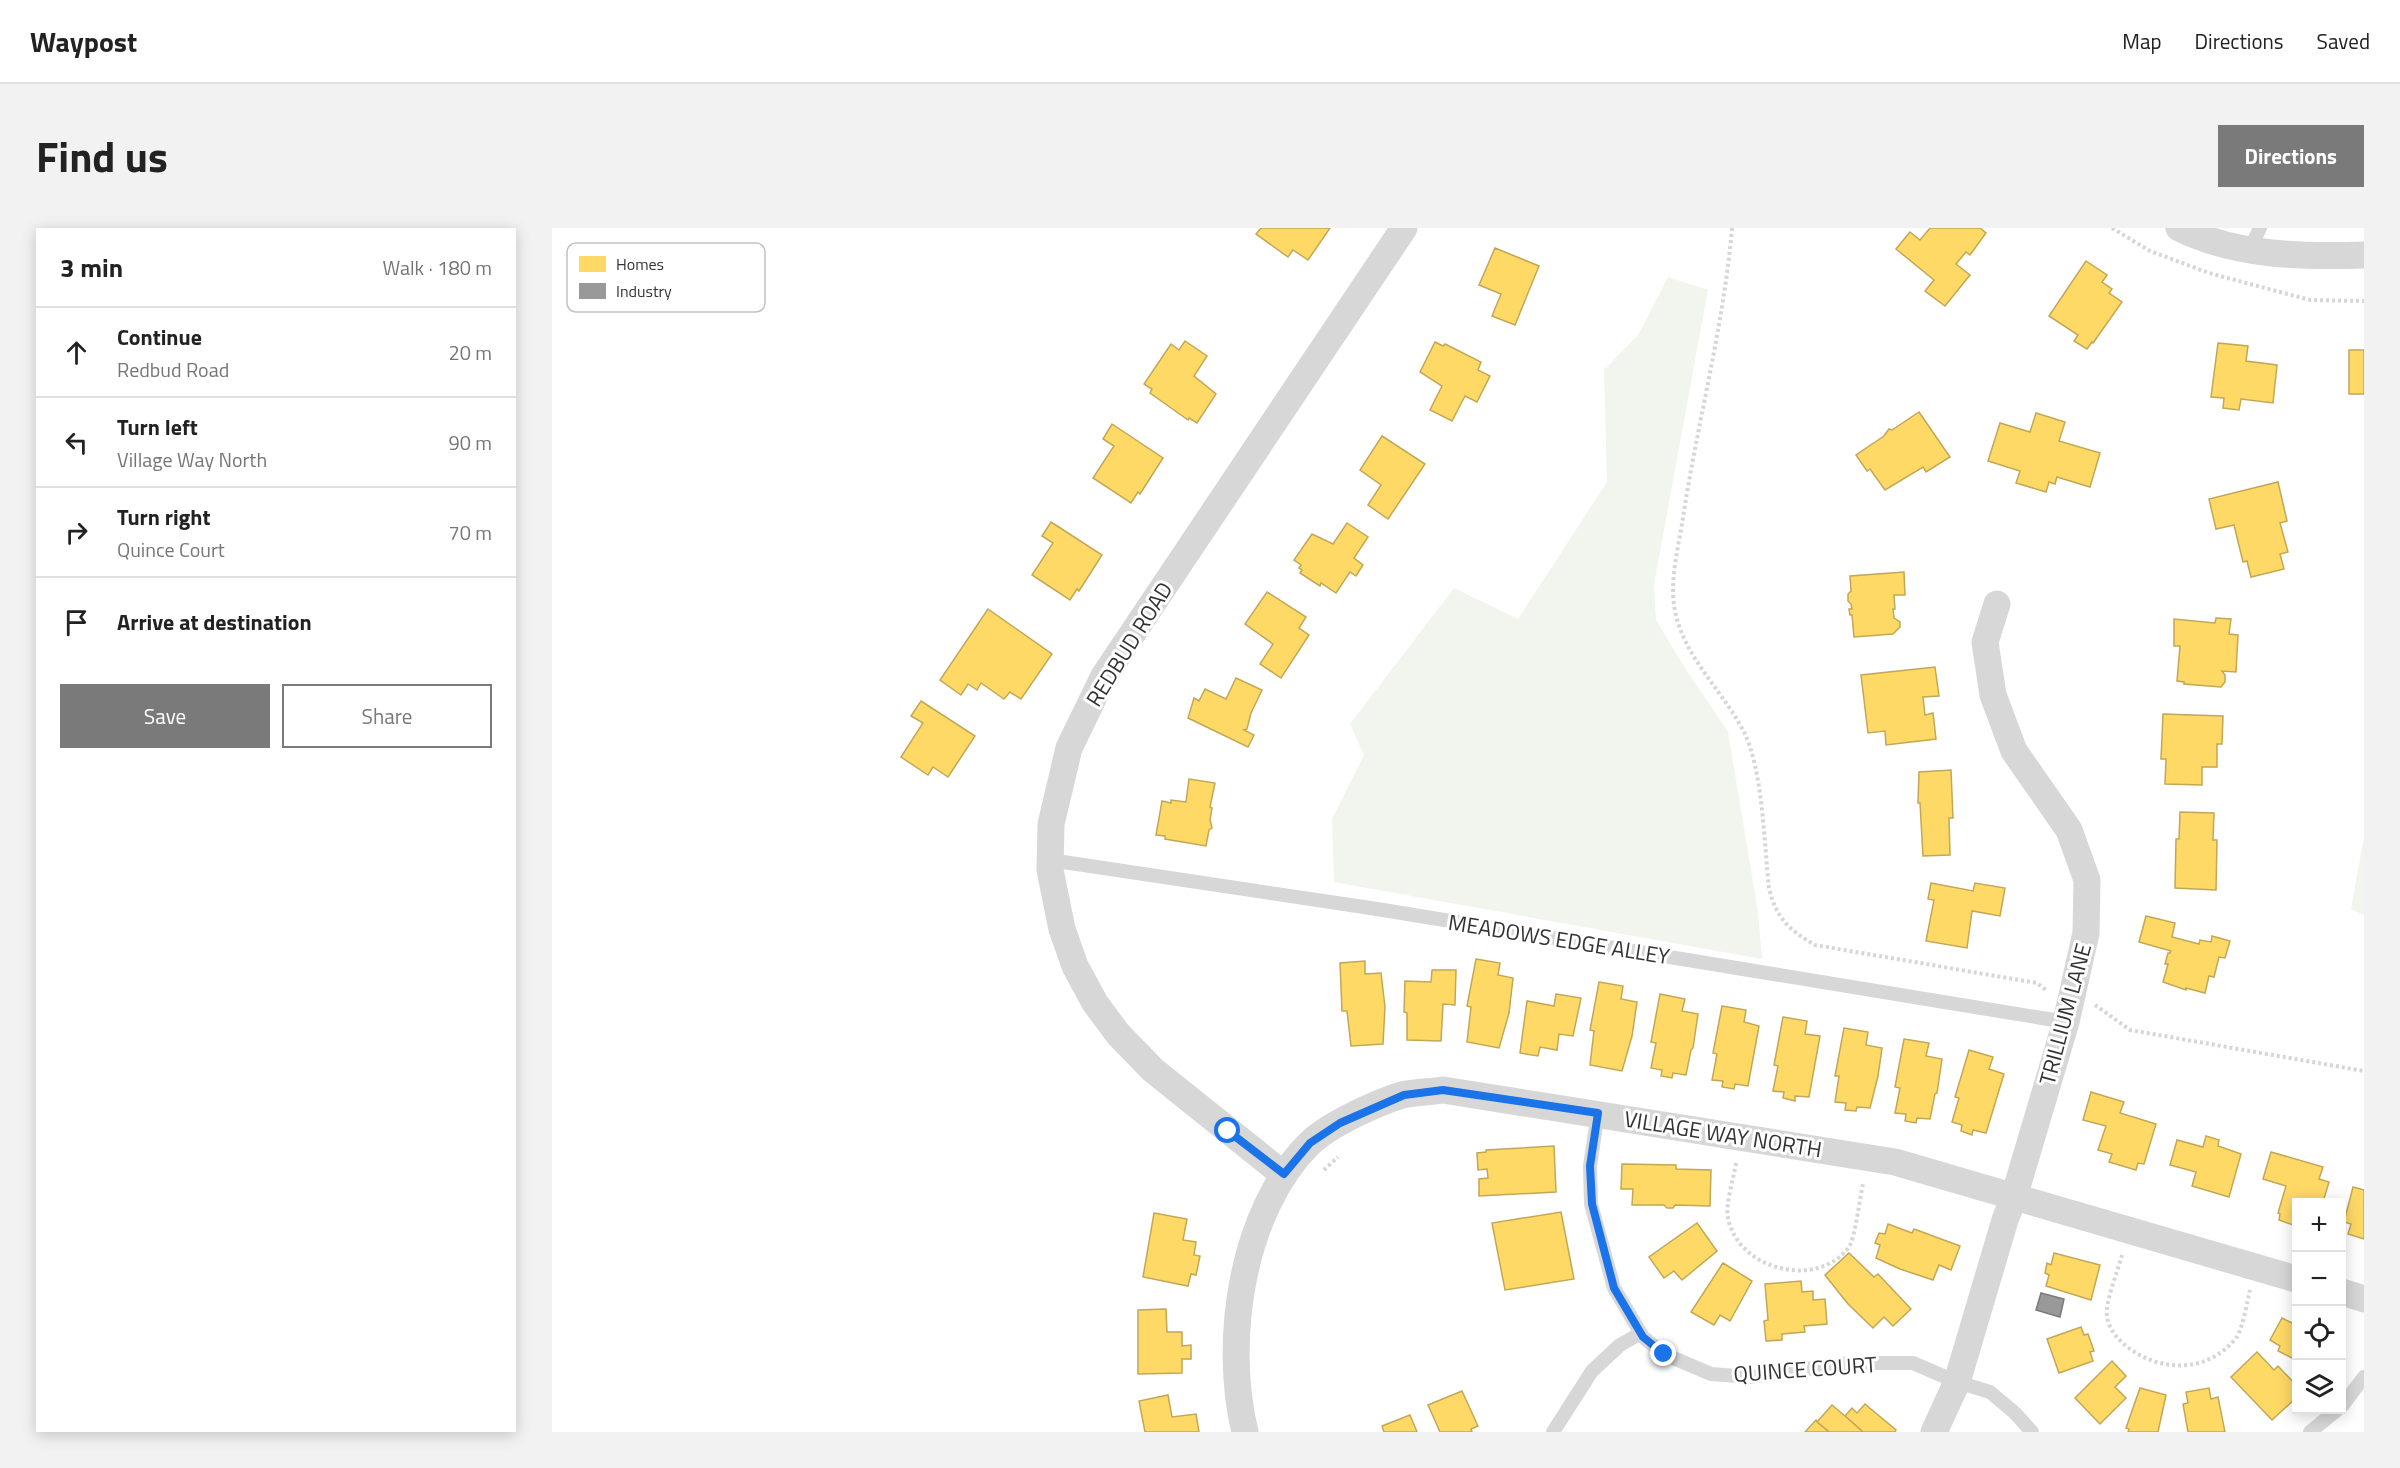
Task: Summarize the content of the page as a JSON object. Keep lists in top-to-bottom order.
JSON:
{
  "streets": {
    "street": ["REDBUD ROAD", "TRILLIUM LANE", "VILLAGE WAY NORTH"],
    "lane": ["MEADOWS EDGE ALLEY", "QUINCE COURT"]
  },
  "crossings": [
    ["REDBUD ROAD", "MEADOWS EDGE ALLEY"],
    ["REDBUD ROAD", "VILLAGE WAY NORTH"],
    ["MEADOWS EDGE ALLEY", "TRILLIUM LANE"],
    ["TRILLIUM LANE", "VILLAGE WAY NORTH"],
    ["TRILLIUM LANE", "QUINCE COURT"],
    ["VILLAGE WAY NORTH", "QUINCE COURT"]
  ],
  "legend": ["Homes", "Industry"],
  "page": {
    "header": "Waypost",
    "nav": ["Map", "Directions", "Saved"],
    "title": "Find us",
    "buttons": [
      "Directions",
      ["Save", "Share"]
    ],
    "heading": ["3 min", "Walk · 180 m"],
    "list": [
      ["Continue", "Redbud Road", "20 m"],
      ["Turn left", "Village Way North", "90 m"],
      ["Turn right", "Quince Court", "70 m"],
      "Arrive at destination"
    ],
    "map_buttons": ["+", "−"]
  }
}
